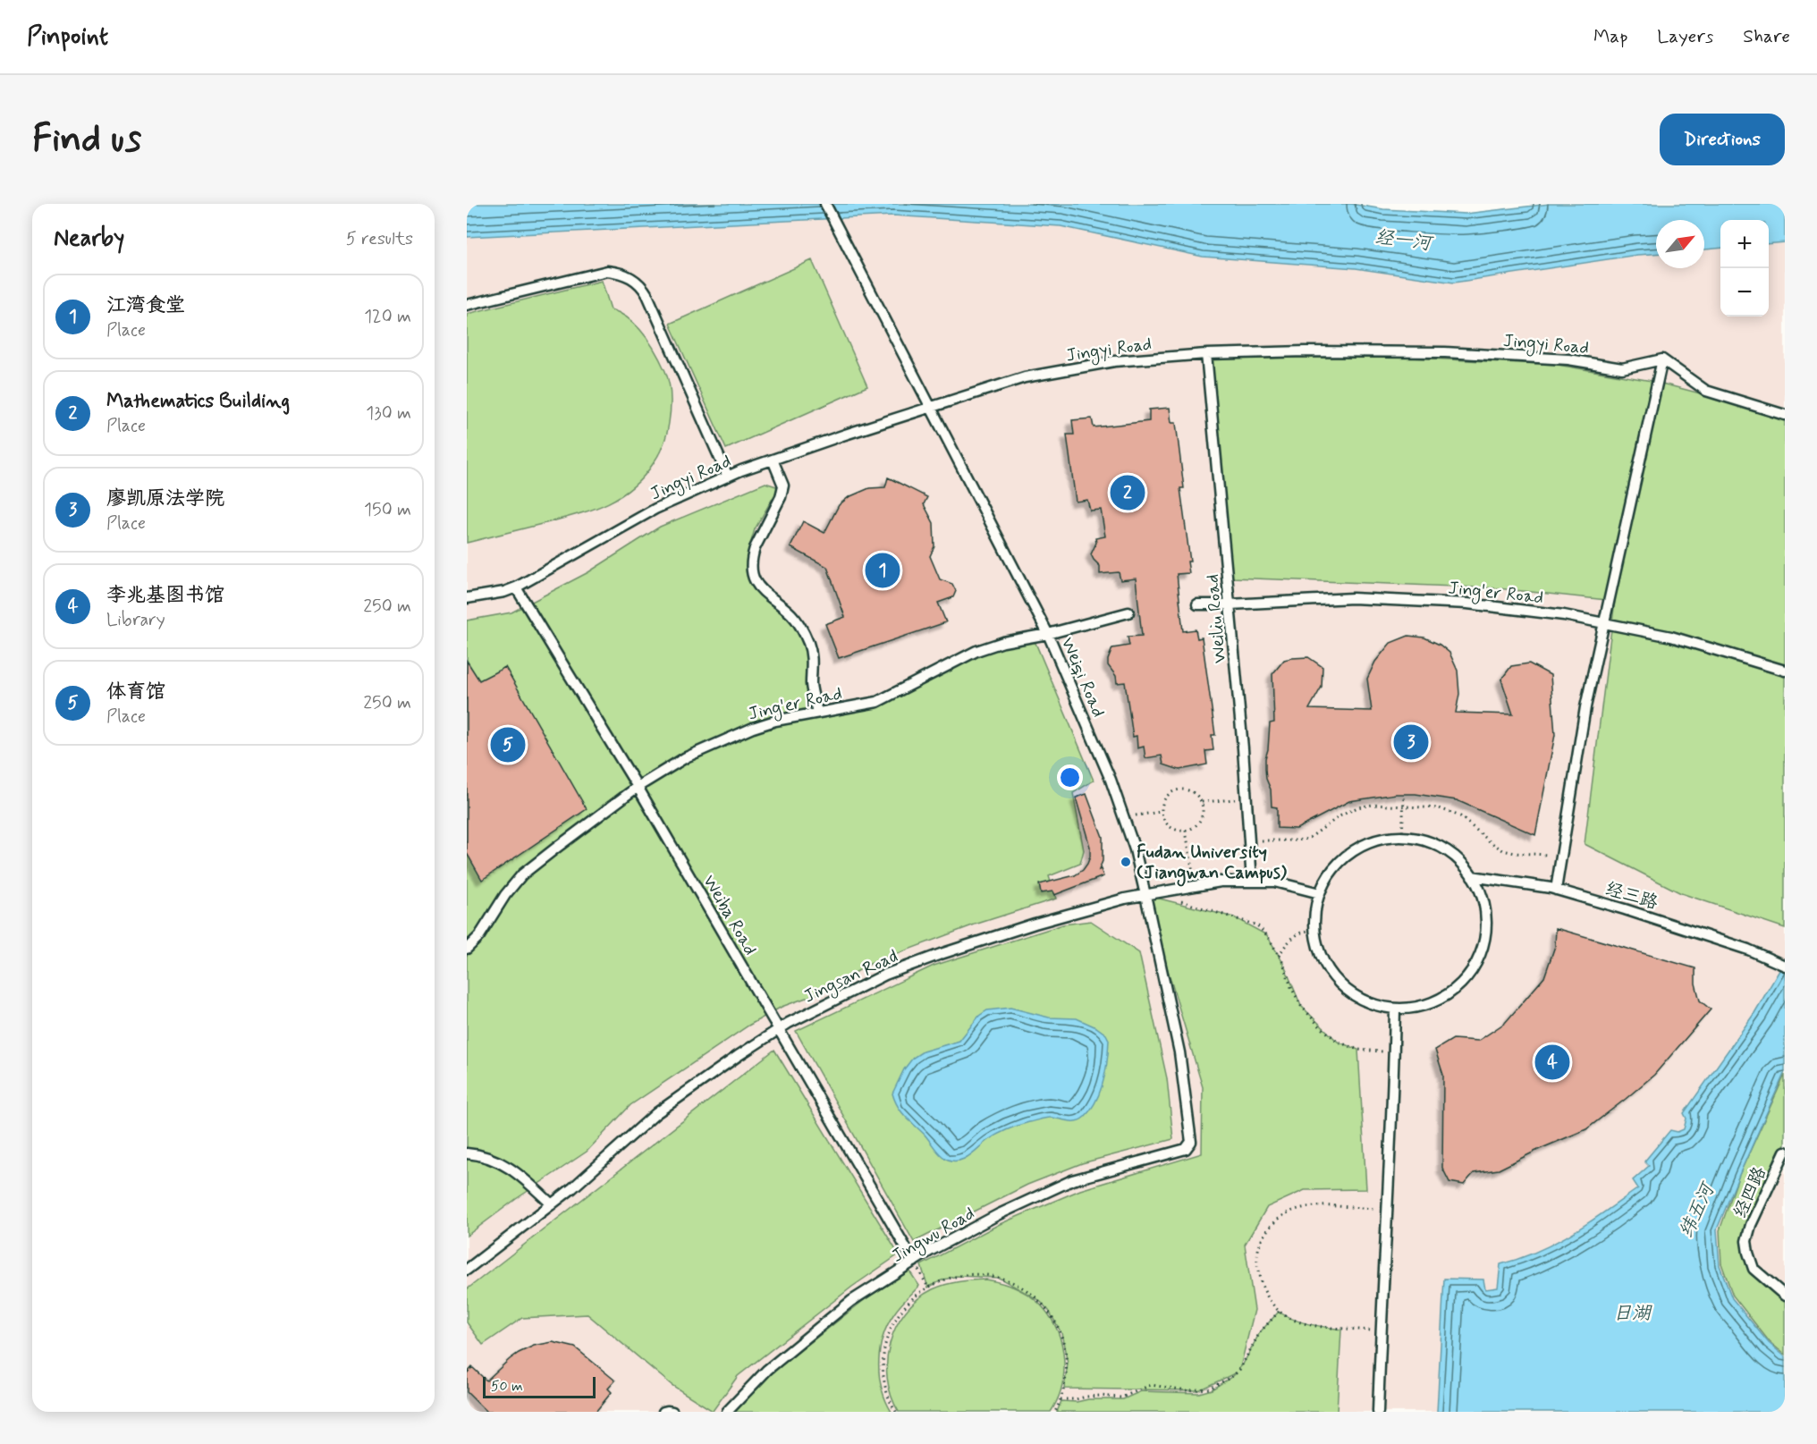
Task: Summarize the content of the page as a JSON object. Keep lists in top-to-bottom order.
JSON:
{
  "streets": {
    "lane": [
      "Jingyi Road",
      "Jing'er Road",
      "Weiliu Road",
      "Weiqi Road",
      "经三路",
      "Weiba Road",
      "Jingsan Road",
      "经四路",
      "Jingwu Road"
    ]
  },
  "crossings": [
    ["Jingyi Road", "Weiliu Road"],
    ["Jingyi Road", "Weiqi Road"],
    ["Jingyi Road", "Weiba Road"],
    ["Jing'er Road", "Weiliu Road"],
    ["Jing'er Road", "Weiqi Road"],
    ["Jing'er Road", "Weiba Road"],
    ["Weiliu Road", "Jingsan Road"],
    ["Weiqi Road", "Jingsan Road"],
    ["Weiqi Road", "Jingwu Road"],
    ["经三路", "Jingsan Road"],
    ["Weiba Road", "Jingsan Road"],
    ["Weiba Road", "Jingwu Road"]
  ],
  "water": ["经一河", "纬五河", "日湖"],
  "places": ["Fudan University (Jiangwan Campus)"],
  "scale_bar": "50 m",
  "north": "top right",
  "page": {
    "header": "Pinpoint",
    "nav": ["Map", "Layers", "Share"],
    "buttons": "Directions",
    "title": "Find us",
    "heading": ["Nearby", "5 results"],
    "map_buttons": ["+", "−"],
    "list": [
      {
        "mark": "1",
        "name": "江湾食堂",
        "note": "Place",
        "value": "120 m"
      },
      {
        "mark": "2",
        "name": "Mathematics Building",
        "note": "Place",
        "value": "130 m"
      },
      {
        "mark": "3",
        "name": "廖凯原法学院",
        "note": "Place",
        "value": "150 m"
      },
      {
        "mark": "4",
        "name": "李兆基图书馆",
        "note": "Library",
        "value": "250 m"
      },
      {
        "mark": "5",
        "name": "体育馆",
        "note": "Place",
        "value": "250 m"
      }
    ],
    "pins": [
      "2",
      "1",
      "3",
      "5",
      "4"
    ],
    "scale": "50 m"
  }
}
